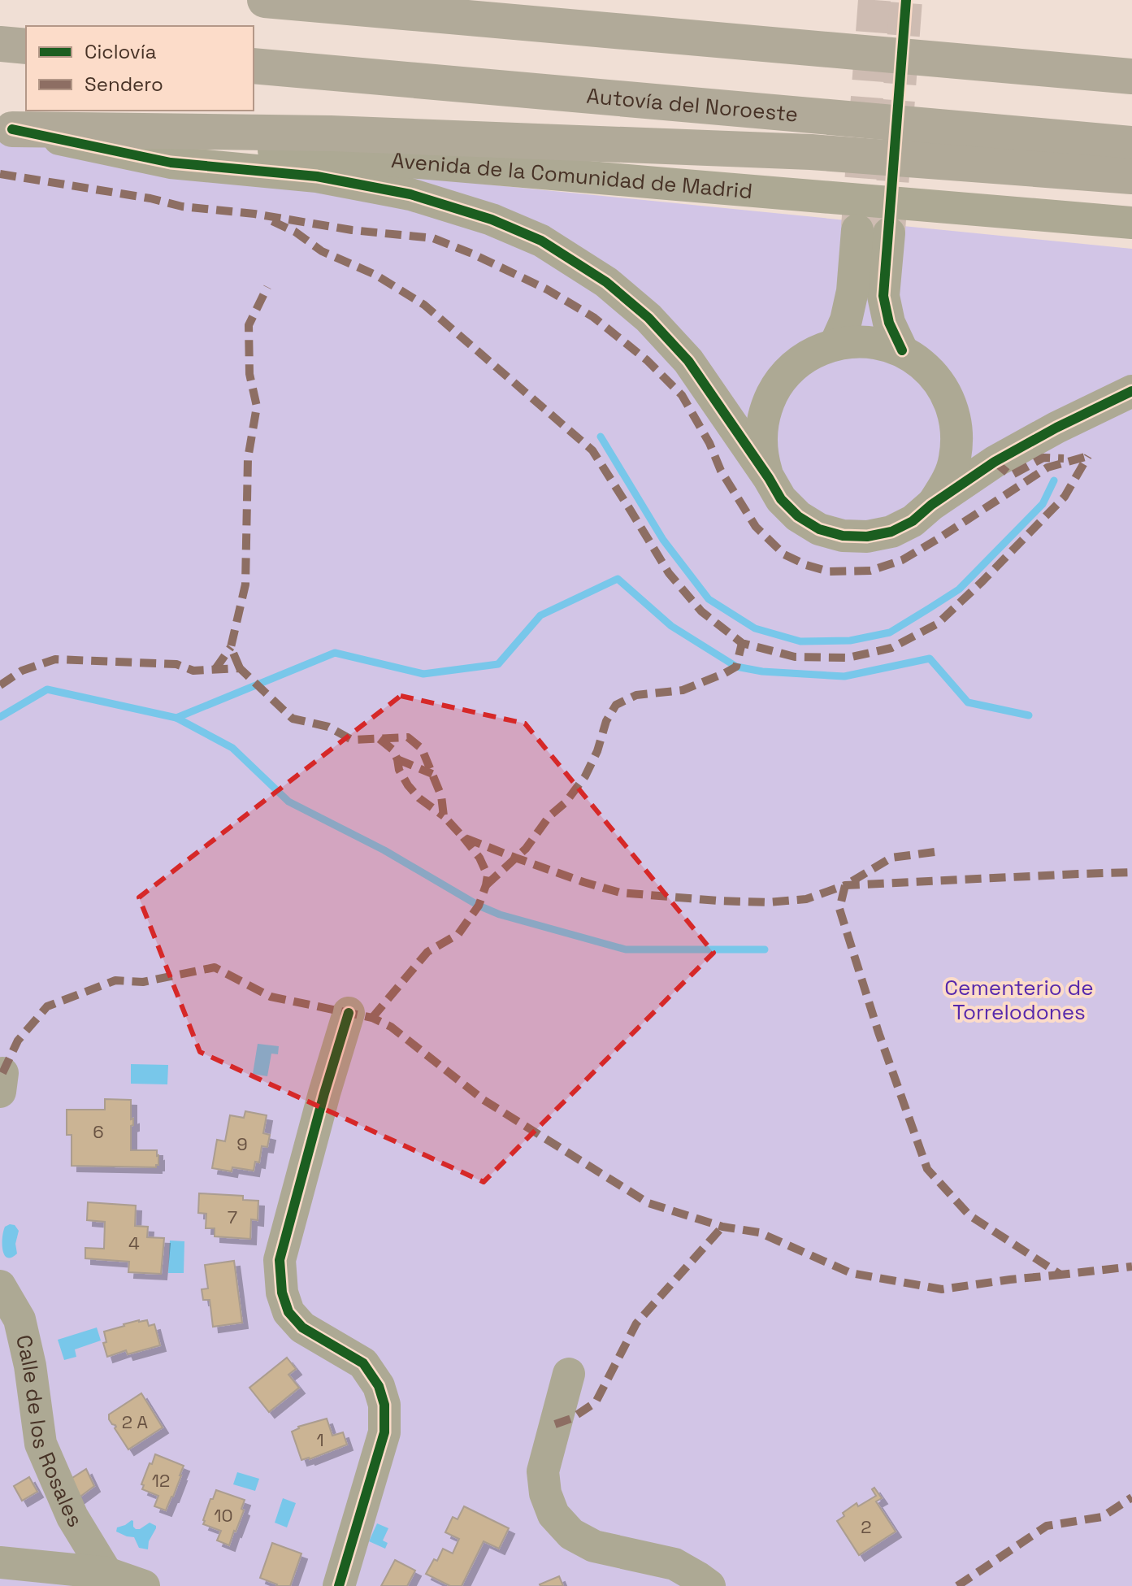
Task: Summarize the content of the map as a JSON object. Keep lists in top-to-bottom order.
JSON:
{
  "streets": {
    "highway": ["Autovía del Noroeste"],
    "street": ["Avenida de la Comunidad de Madrid", "Calle de los Rosales"]
  },
  "parks": ["Cementerio de Torrelodones"],
  "house_numbers": [
    "6",
    "9",
    "7",
    "4",
    "2 A",
    "1",
    "12",
    "10",
    "2"
  ],
  "legend": ["Ciclovía", "Sendero"]
}
